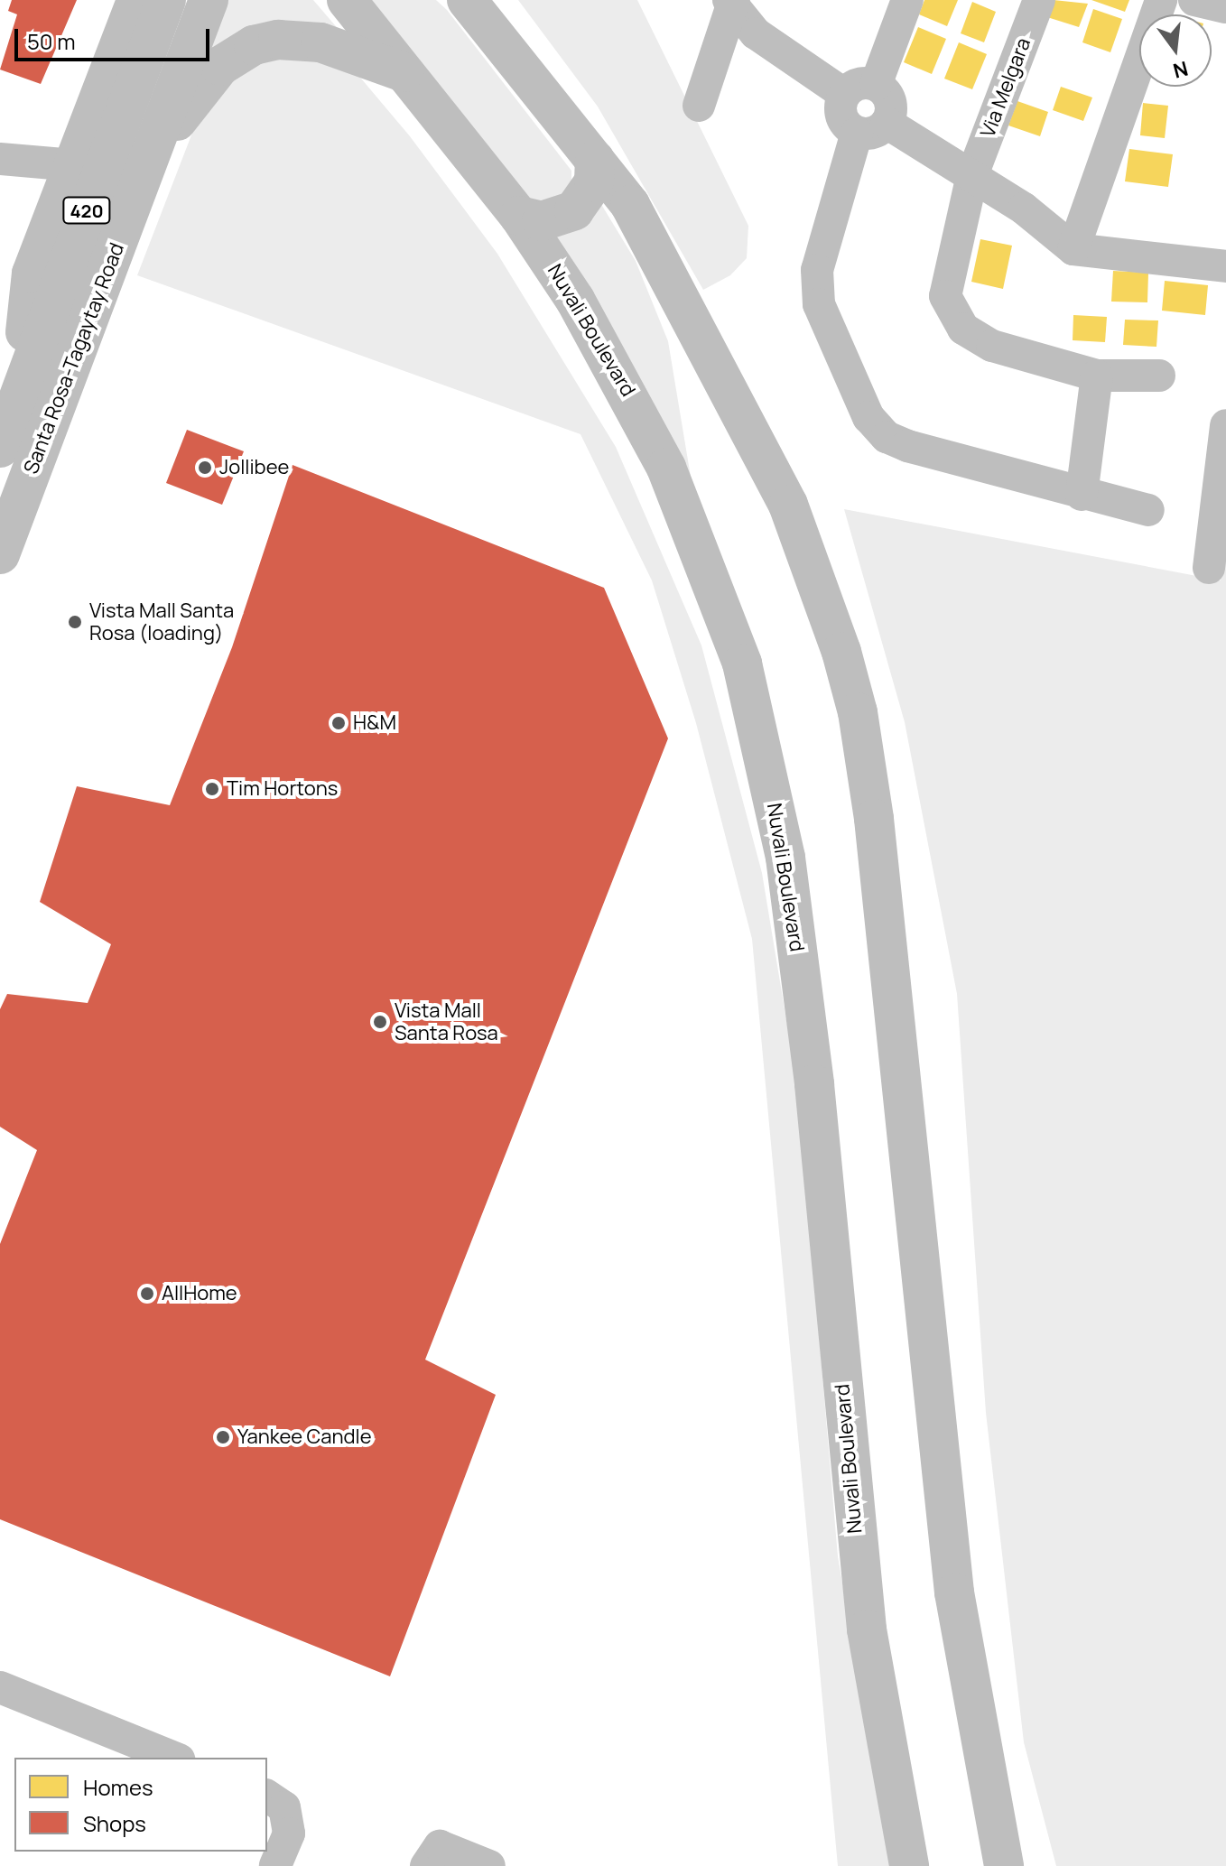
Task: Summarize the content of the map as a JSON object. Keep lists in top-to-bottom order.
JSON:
{
  "streets": {
    "main road": ["420", "Nuvali Boulevard", "Santa Rosa-Tagaytay Road"],
    "street": ["Via Melgara"]
  },
  "places": [
    "Jollibee",
    "Vista Mall Santa Rosa (loading)",
    "H&M",
    "Tim Hortons",
    "Vista Mall Santa Rosa",
    "AllHome",
    "Yankee Candle"
  ],
  "legend": ["Homes", "Shops"],
  "scale_bar": "50 m",
  "north": "bottom"
}
